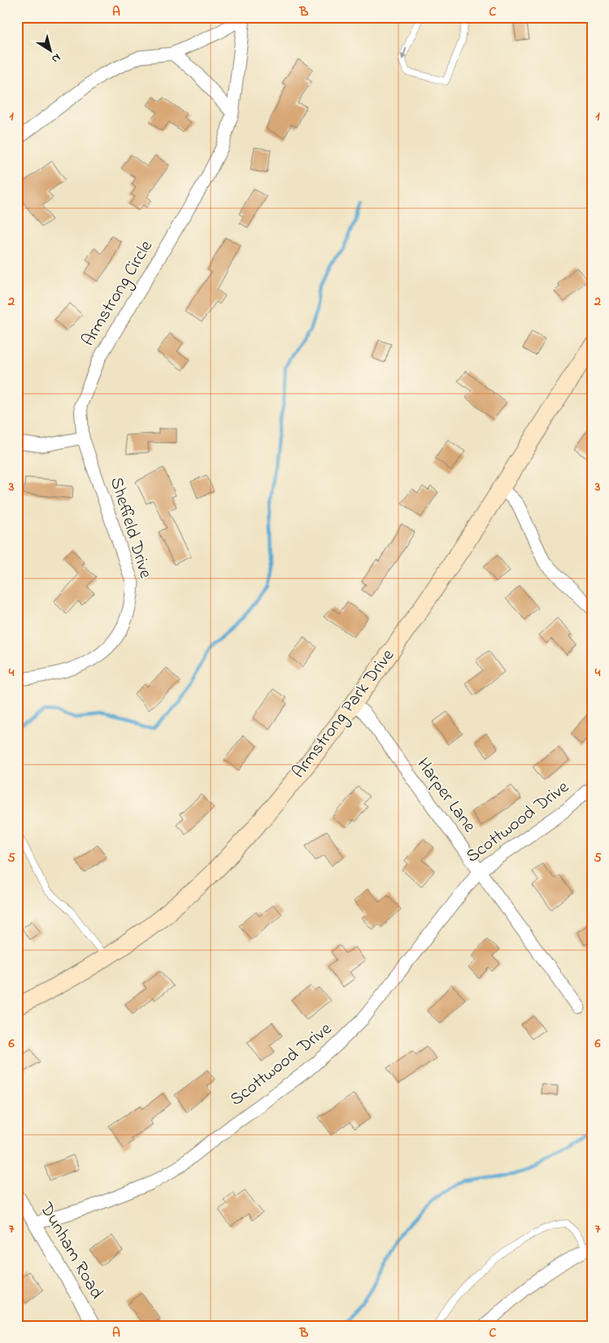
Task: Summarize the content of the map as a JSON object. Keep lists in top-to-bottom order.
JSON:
{
  "streets": {
    "main road": ["Armstrong Park Drive"],
    "street": [
      "Armstrong Circle",
      "Sheffield Drive",
      "Harper Lane",
      "Scottwood Drive",
      "Dunham Road"
    ]
  },
  "crossings": [
    ["Armstrong Circle", "Sheffield Drive"],
    ["Armstrong Park Drive", "Harper Lane"],
    ["Harper Lane", "Scottwood Drive"],
    ["Scottwood Drive", "Dunham Road"]
  ],
  "north": "bottom right",
  "grid": {
    "columns": ["A", "B", "C"],
    "rows": [
      "1",
      "2",
      "3",
      "4",
      "5",
      "6",
      "7"
    ]
  }
}
